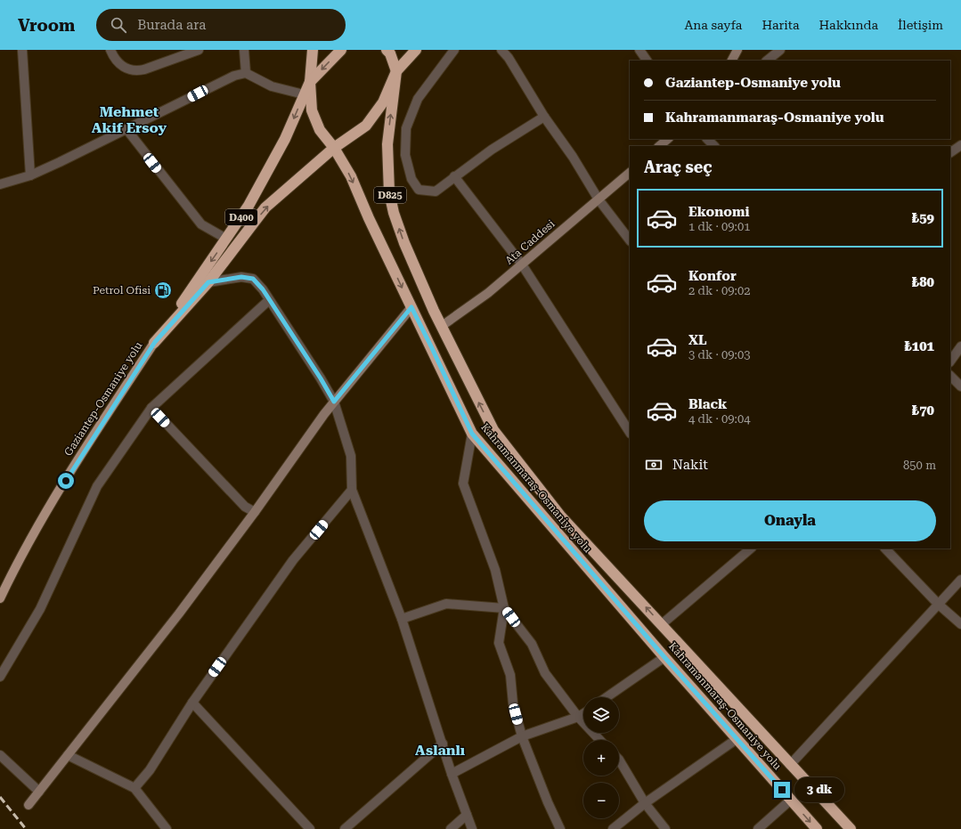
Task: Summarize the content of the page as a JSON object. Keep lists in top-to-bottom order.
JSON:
{
  "streets": {
    "highway": ["D825", "D400", "Kahramanmaraş-Osmaniye yolu"],
    "main road": ["Gaziantep-Osmaniye yolu"],
    "street": ["Ata Caddesi"]
  },
  "crossings": [
    ["D400", "Gaziantep-Osmaniye yolu"],
    ["D400", "Kahramanmaraş-Osmaniye yolu"],
    ["Ata Caddesi", "Kahramanmaraş-Osmaniye yolu"]
  ],
  "districts": ["Mehmet Akif Ersoy", "Aslanlı"],
  "places": {
    "fuel station": ["Petrol Ofisi"]
  },
  "page": {
    "header": "Vroom",
    "search": "Burada ara",
    "nav": [
      "Ana sayfa",
      "Harita",
      "Hakkında",
      "İletişim"
    ],
    "banner": ["Gaziantep-Osmaniye yolu", "Kahramanmaraş-Osmaniye yolu"],
    "heading": "Araç seç",
    "list": [
      {
        "name": "Ekonomi",
        "note": "1 dk · 09:01",
        "value": "₺59"
      },
      {
        "name": "Konfor",
        "note": "2 dk · 09:02",
        "value": "₺80"
      },
      {
        "name": "XL",
        "note": "3 dk · 09:03",
        "value": "₺101"
      },
      {
        "name": "Black",
        "note": "4 dk · 09:04",
        "value": "₺70"
      }
    ],
    "pay": ["Nakit", "850 m"],
    "buttons": "Onayla",
    "map_buttons": ["+", "−"],
    "bubble": "3 dk"
  }
}
